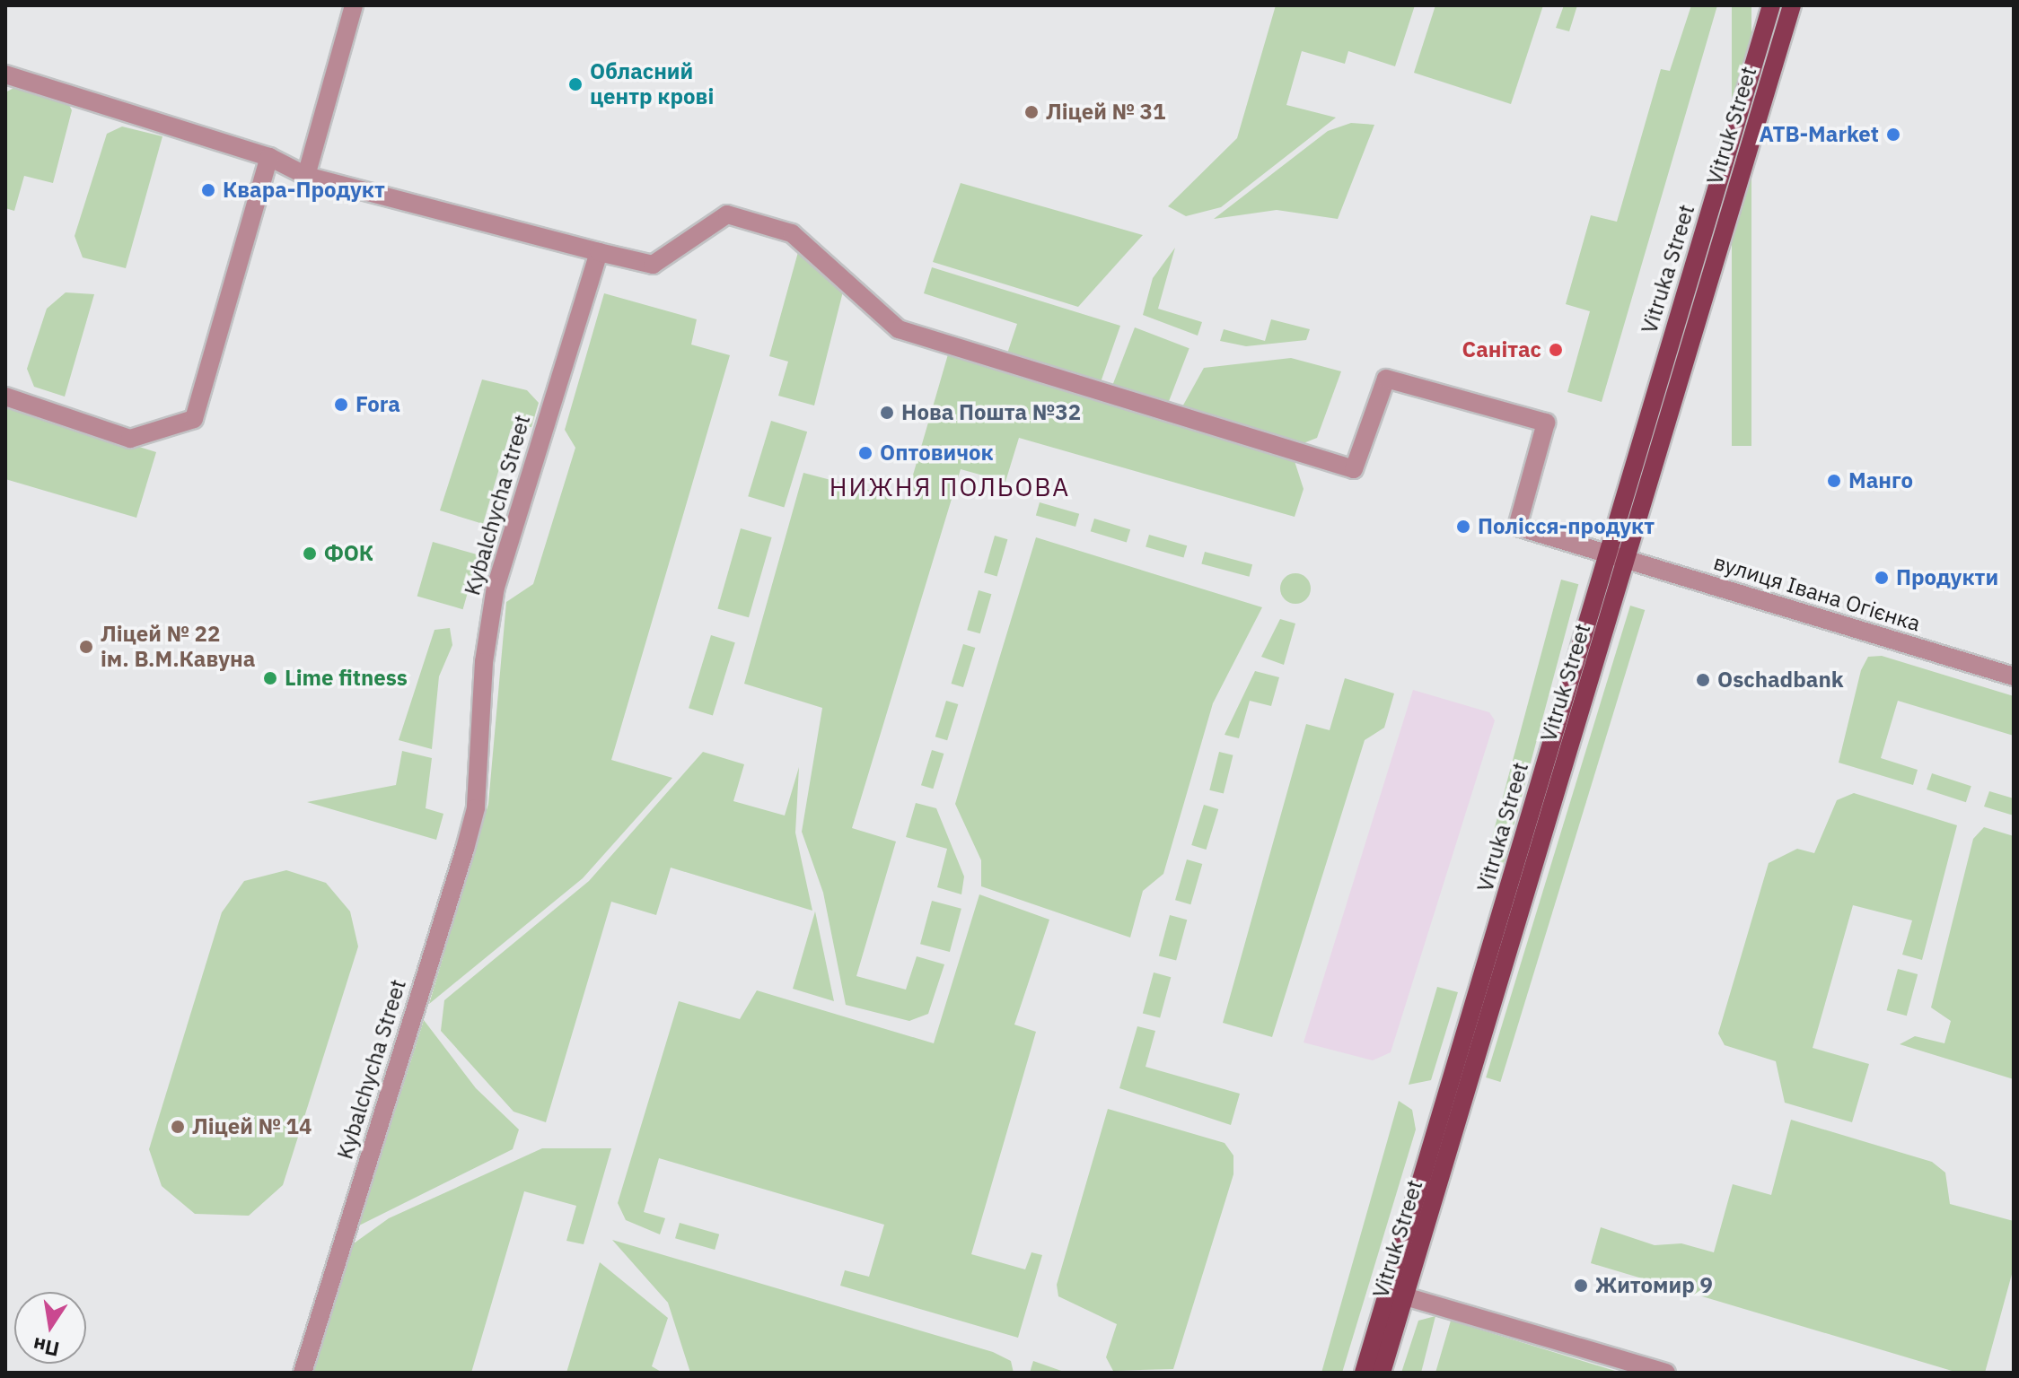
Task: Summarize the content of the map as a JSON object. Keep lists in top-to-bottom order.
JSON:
{
  "streets": {
    "main road": ["Vitruk Street", "Vitruka Street"],
    "street": ["Kybalchycha Street", "вулиця Івана Огієнка"]
  },
  "crossings": [
    ["Vitruk Street", "вулиця Івана Огієнка"],
    ["Vitruka Street", "вулиця Івана Огієнка"],
    ["Kybalchycha Street", "вулиця Івана Огієнка"]
  ],
  "districts": ["НИЖНЯ ПОЛЬОВА"],
  "places": [
    "Обласний центр крові",
    "Ліцей № 31",
    "ATB-Market",
    "Квара-Продукт",
    "Санітас",
    "Fora",
    "Нова Пошта №32",
    "Оптовичок",
    "Манго",
    "Полісся-продукт",
    "ФОК",
    "Продукти",
    "Ліцей № 22 ім. В.М.Кавуна",
    "Lime fitness",
    "Oschadbank",
    "Ліцей № 14",
    "Житомир 9"
  ],
  "north": "bottom"
}
